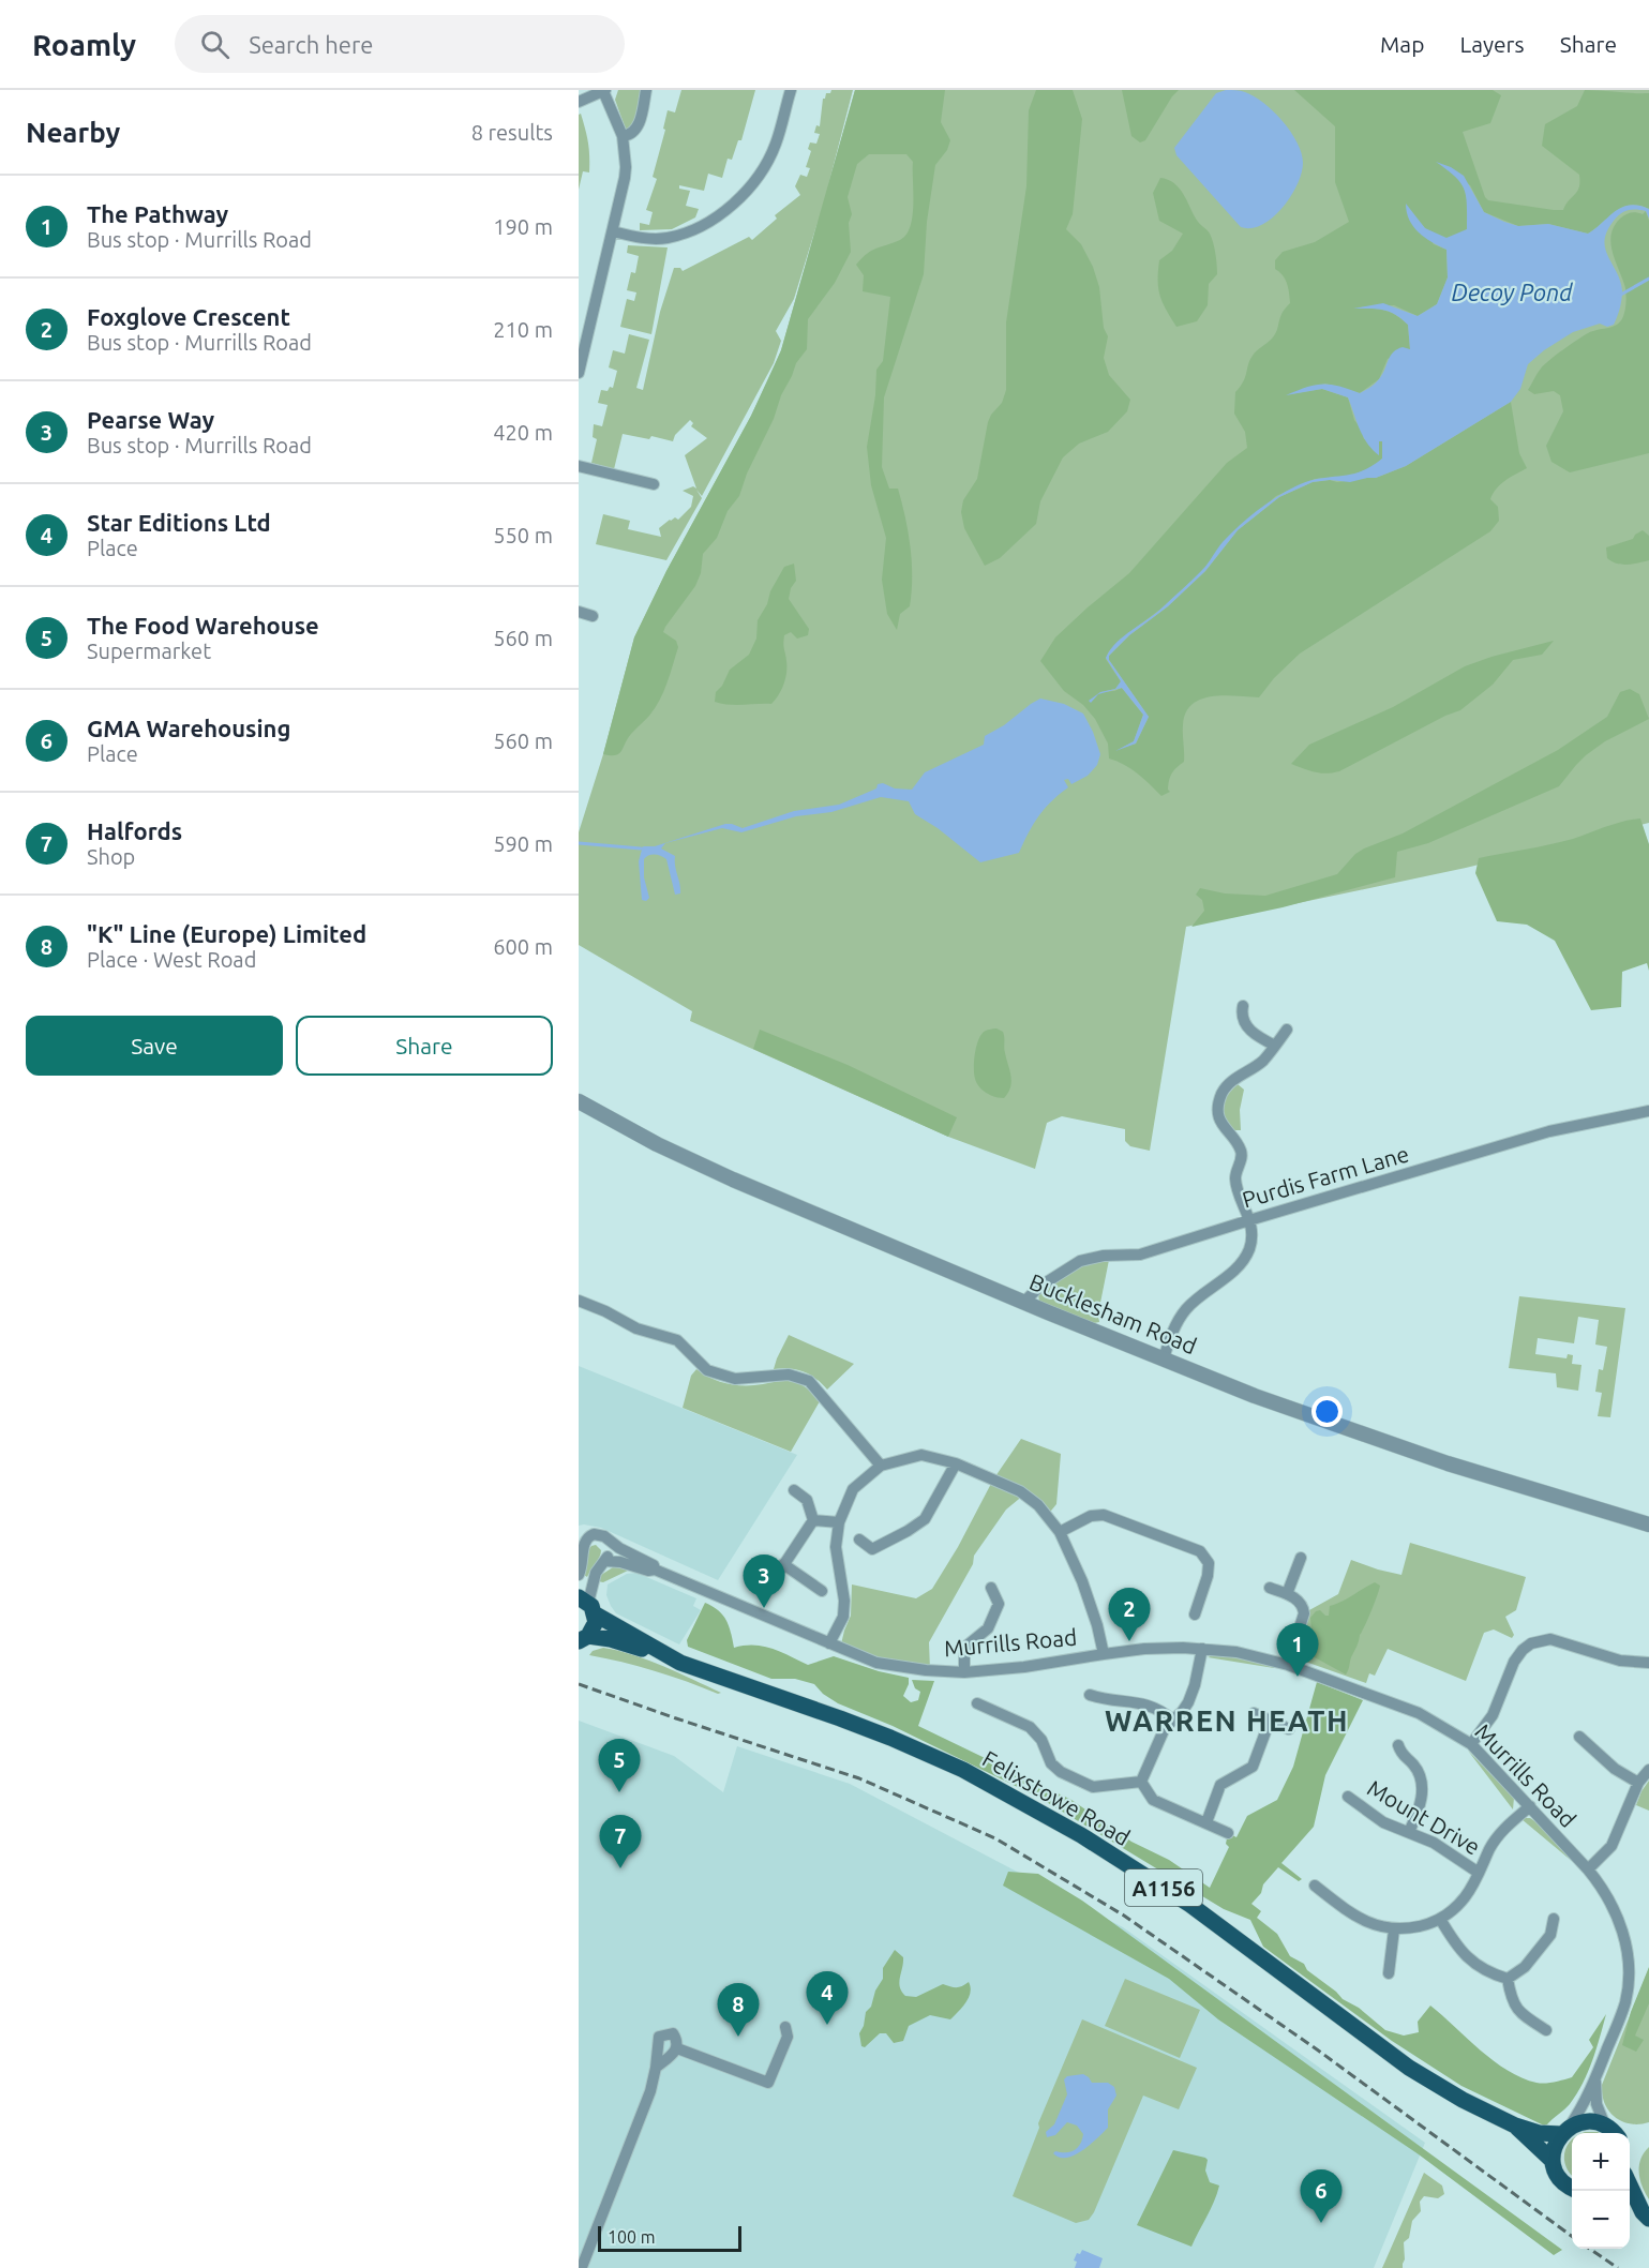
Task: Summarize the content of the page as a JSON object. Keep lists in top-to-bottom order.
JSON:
{
  "streets": {
    "main road": ["Felixstowe Road", "A1156"],
    "street": [
      "Purdis Farm Lane",
      "Bucklesham Road",
      "Murrills Road",
      "Mount Drive"
    ]
  },
  "crossings": [
    ["Purdis Farm Lane", "Bucklesham Road"],
    ["Murrills Road", "Felixstowe Road"]
  ],
  "districts": ["WARREN HEATH"],
  "water": ["Decoy Pond"],
  "scale_bar": "100 m",
  "page": {
    "header": "Roamly",
    "search": "Search here",
    "nav": ["Map", "Layers", "Share"],
    "heading": ["Nearby", "8 results"],
    "list": [
      {
        "mark": "1",
        "name": "The Pathway",
        "note": "Bus stop · Murrills Road",
        "value": "190 m"
      },
      {
        "mark": "2",
        "name": "Foxglove Crescent",
        "note": "Bus stop · Murrills Road",
        "value": "210 m"
      },
      {
        "mark": "3",
        "name": "Pearse Way",
        "note": "Bus stop · Murrills Road",
        "value": "420 m"
      },
      {
        "mark": "4",
        "name": "Star Editions Ltd",
        "note": "Place",
        "value": "550 m"
      },
      {
        "mark": "5",
        "name": "The Food Warehouse",
        "note": "Supermarket",
        "value": "560 m"
      },
      {
        "mark": "6",
        "name": "GMA Warehousing",
        "note": "Place",
        "value": "560 m"
      },
      {
        "mark": "7",
        "name": "Halfords",
        "note": "Shop",
        "value": "590 m"
      },
      {
        "mark": "8",
        "name": "\"K\" Line (Europe) Limited",
        "note": "Place · West Road",
        "value": "600 m"
      }
    ],
    "buttons": ["Save", "Share"],
    "pins": [
      "3",
      "2",
      "1",
      "5",
      "7",
      "4",
      "8",
      "6"
    ],
    "map_buttons": ["+", "−"],
    "scale": "100 m"
  }
}
